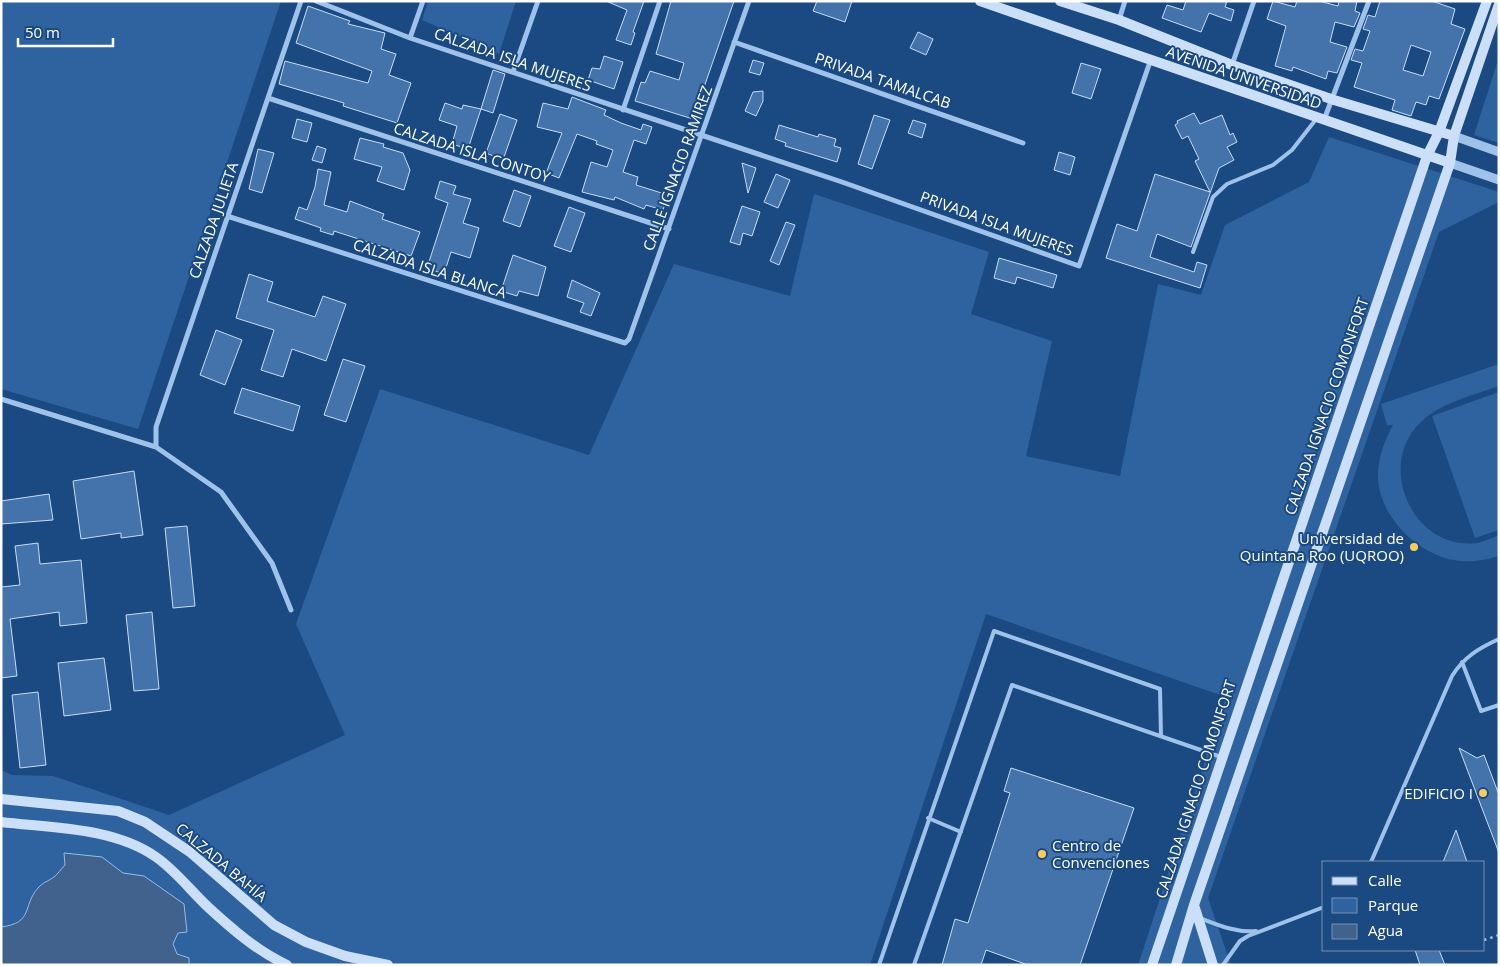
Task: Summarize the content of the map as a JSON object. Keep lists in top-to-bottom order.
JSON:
{
  "streets": {
    "main road": ["AVENIDA UNIVERSIDAD", "CALZADA IGNACIO COMONFORT", "CALZADA BAHÍA"],
    "street": [
      "CALZADA ISLA MUJERES",
      "PRIVADA TAMALCAB",
      "CALZADA ISLA CONTOY",
      "CALLE IGNACIO RAMIREZ",
      "CALZADA JULIETA",
      "PRIVADA ISLA MUJERES",
      "CALZADA ISLA BLANCA"
    ]
  },
  "crossings": [
    ["CALZADA ISLA MUJERES", "CALLE IGNACIO RAMIREZ"],
    ["CALZADA ISLA MUJERES", "PRIVADA ISLA MUJERES"],
    ["AVENIDA UNIVERSIDAD", "PRIVADA ISLA MUJERES"],
    ["AVENIDA UNIVERSIDAD", "CALZADA IGNACIO COMONFORT"],
    ["PRIVADA TAMALCAB", "CALLE IGNACIO RAMIREZ"],
    ["CALZADA ISLA CONTOY", "CALLE IGNACIO RAMIREZ"],
    ["CALZADA ISLA CONTOY", "CALZADA JULIETA"],
    ["CALLE IGNACIO RAMIREZ", "PRIVADA ISLA MUJERES"],
    ["CALLE IGNACIO RAMIREZ", "CALZADA ISLA BLANCA"],
    ["CALZADA JULIETA", "CALZADA ISLA BLANCA"]
  ],
  "places": ["Universidad de Quintana Roo (UQROO)", "EDIFICIO I", "Centro de Convenciones"],
  "legend": ["Calle", "Parque", "Agua"],
  "scale_bar": "50 m"
}
